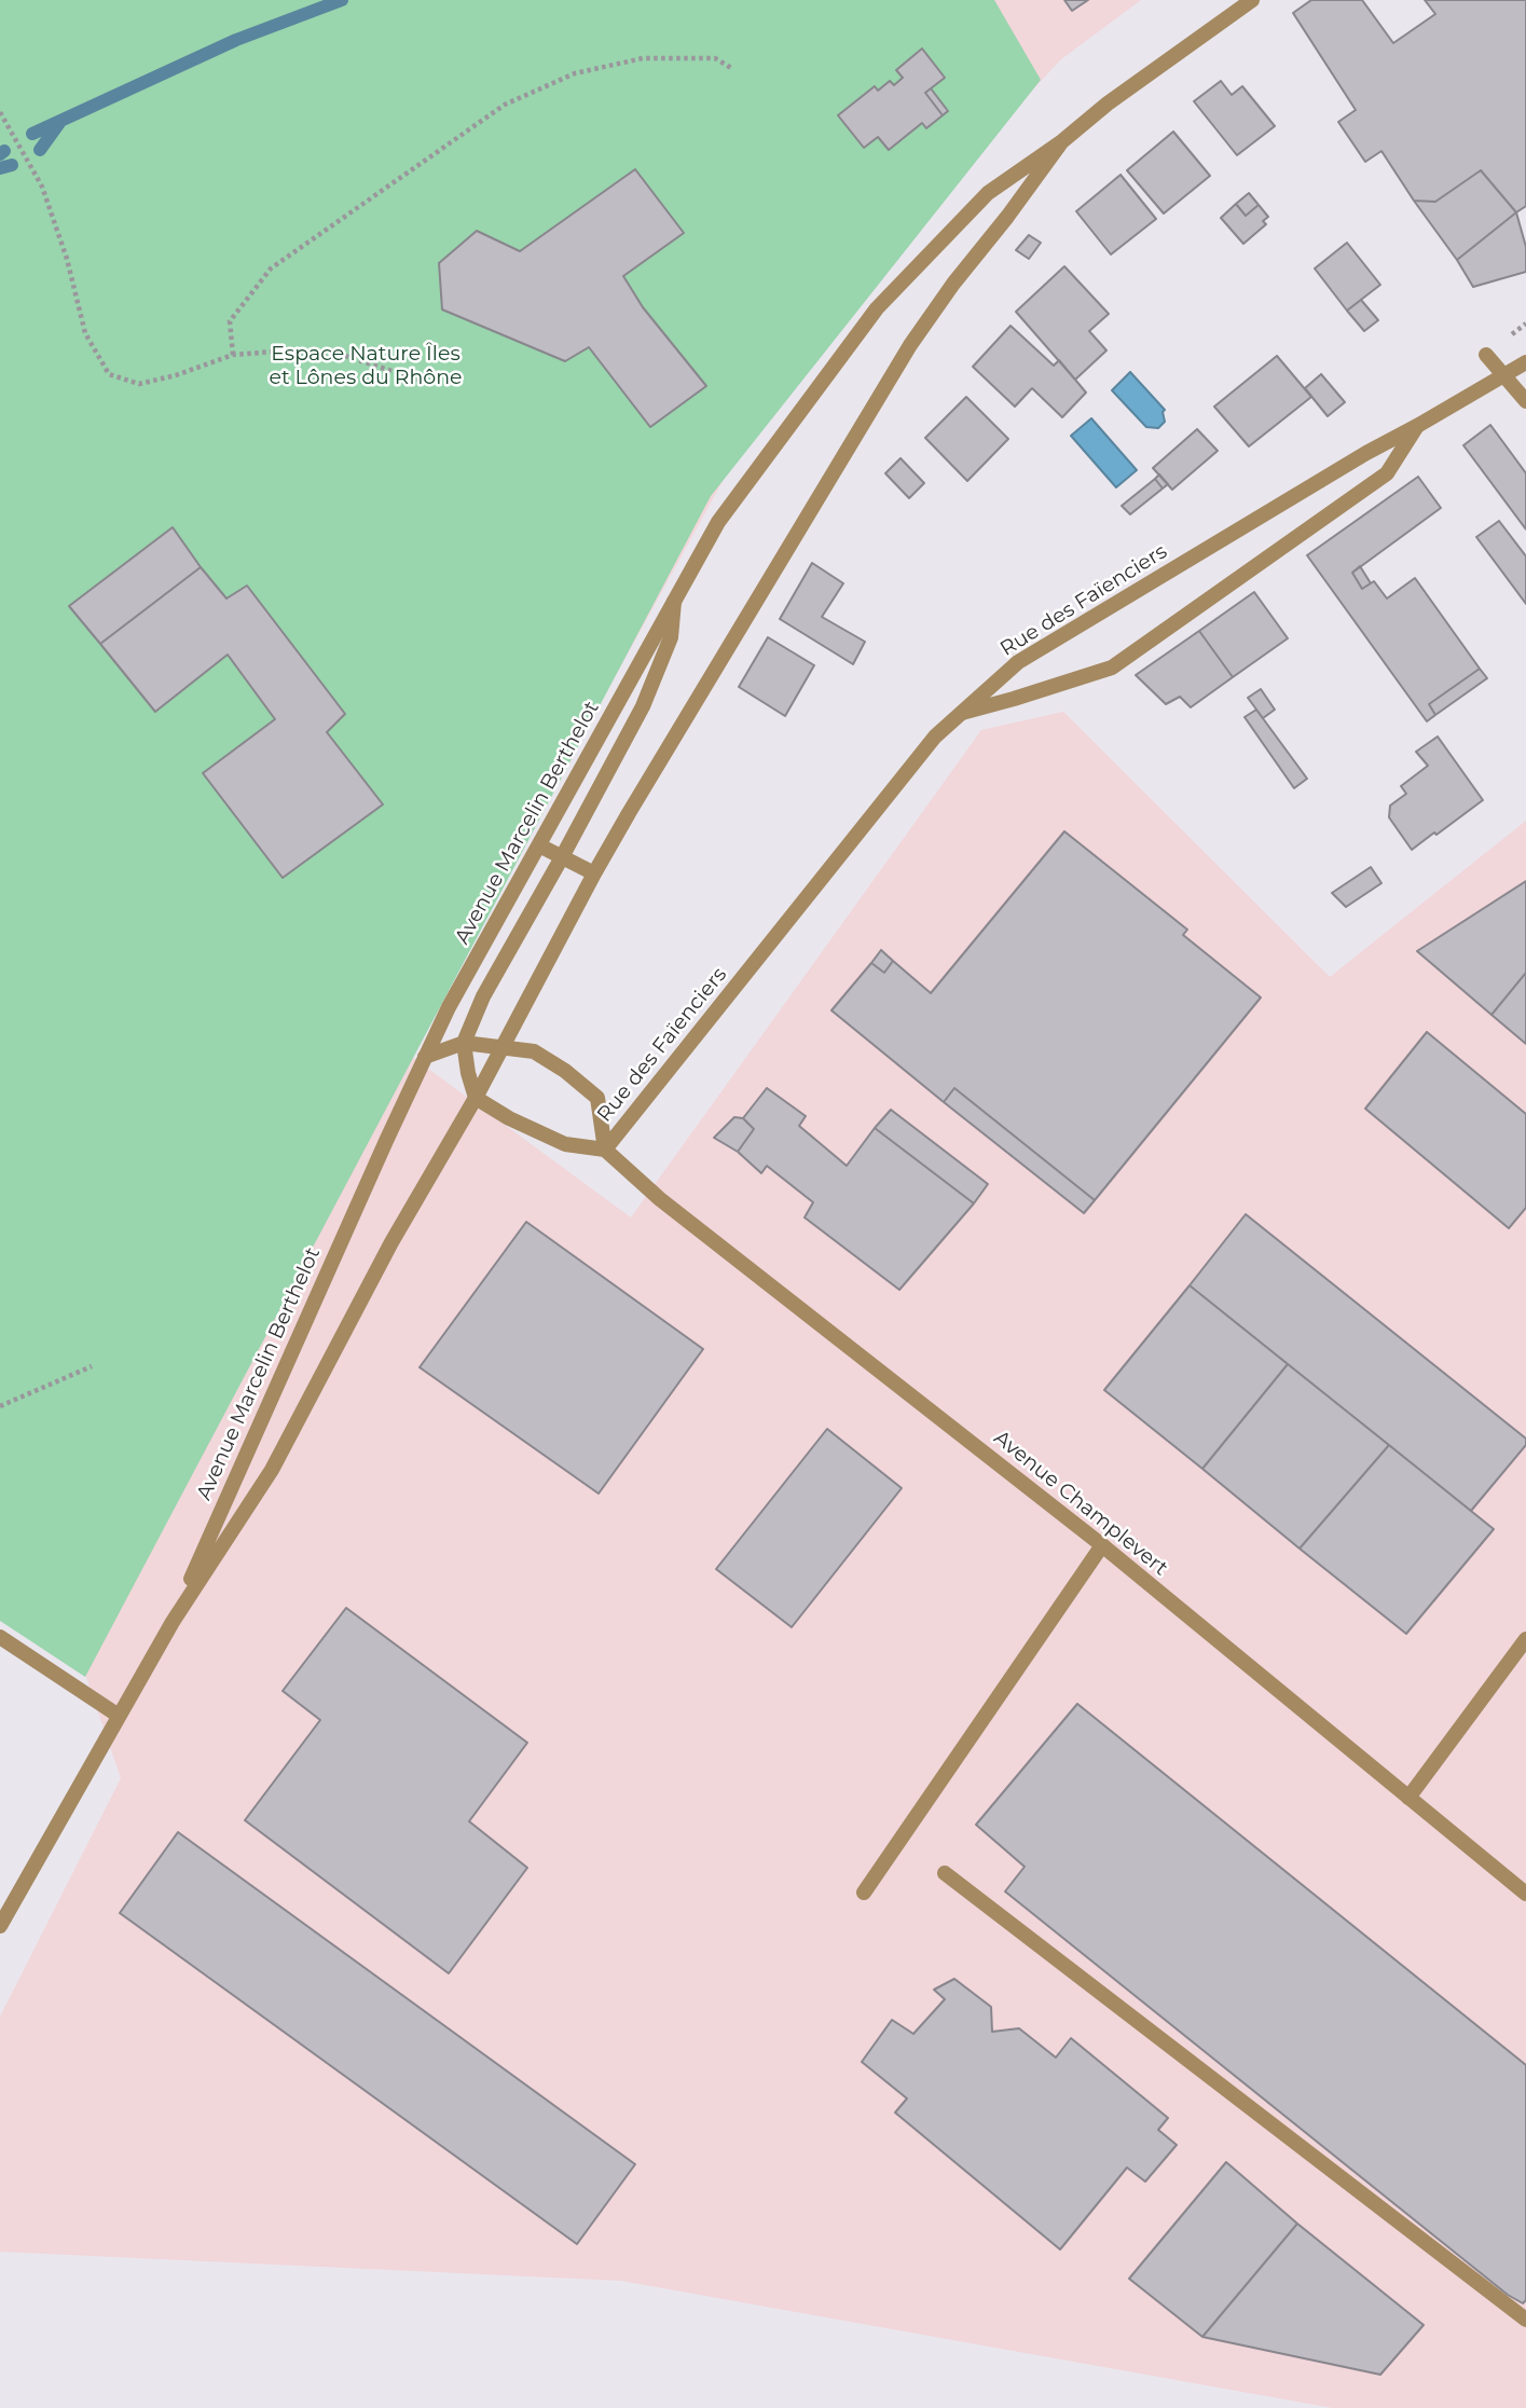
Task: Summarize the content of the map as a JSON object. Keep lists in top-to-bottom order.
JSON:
{
  "streets": {
    "street": ["Rue des Faïenciers", "Avenue Marcelin Berthelot", "Avenue Champlevert"]
  },
  "crossings": [
    ["Rue des Faïenciers", "Avenue Champlevert"]
  ],
  "parks": ["Espace Nature Îles et Lônes du Rhône"]
}
